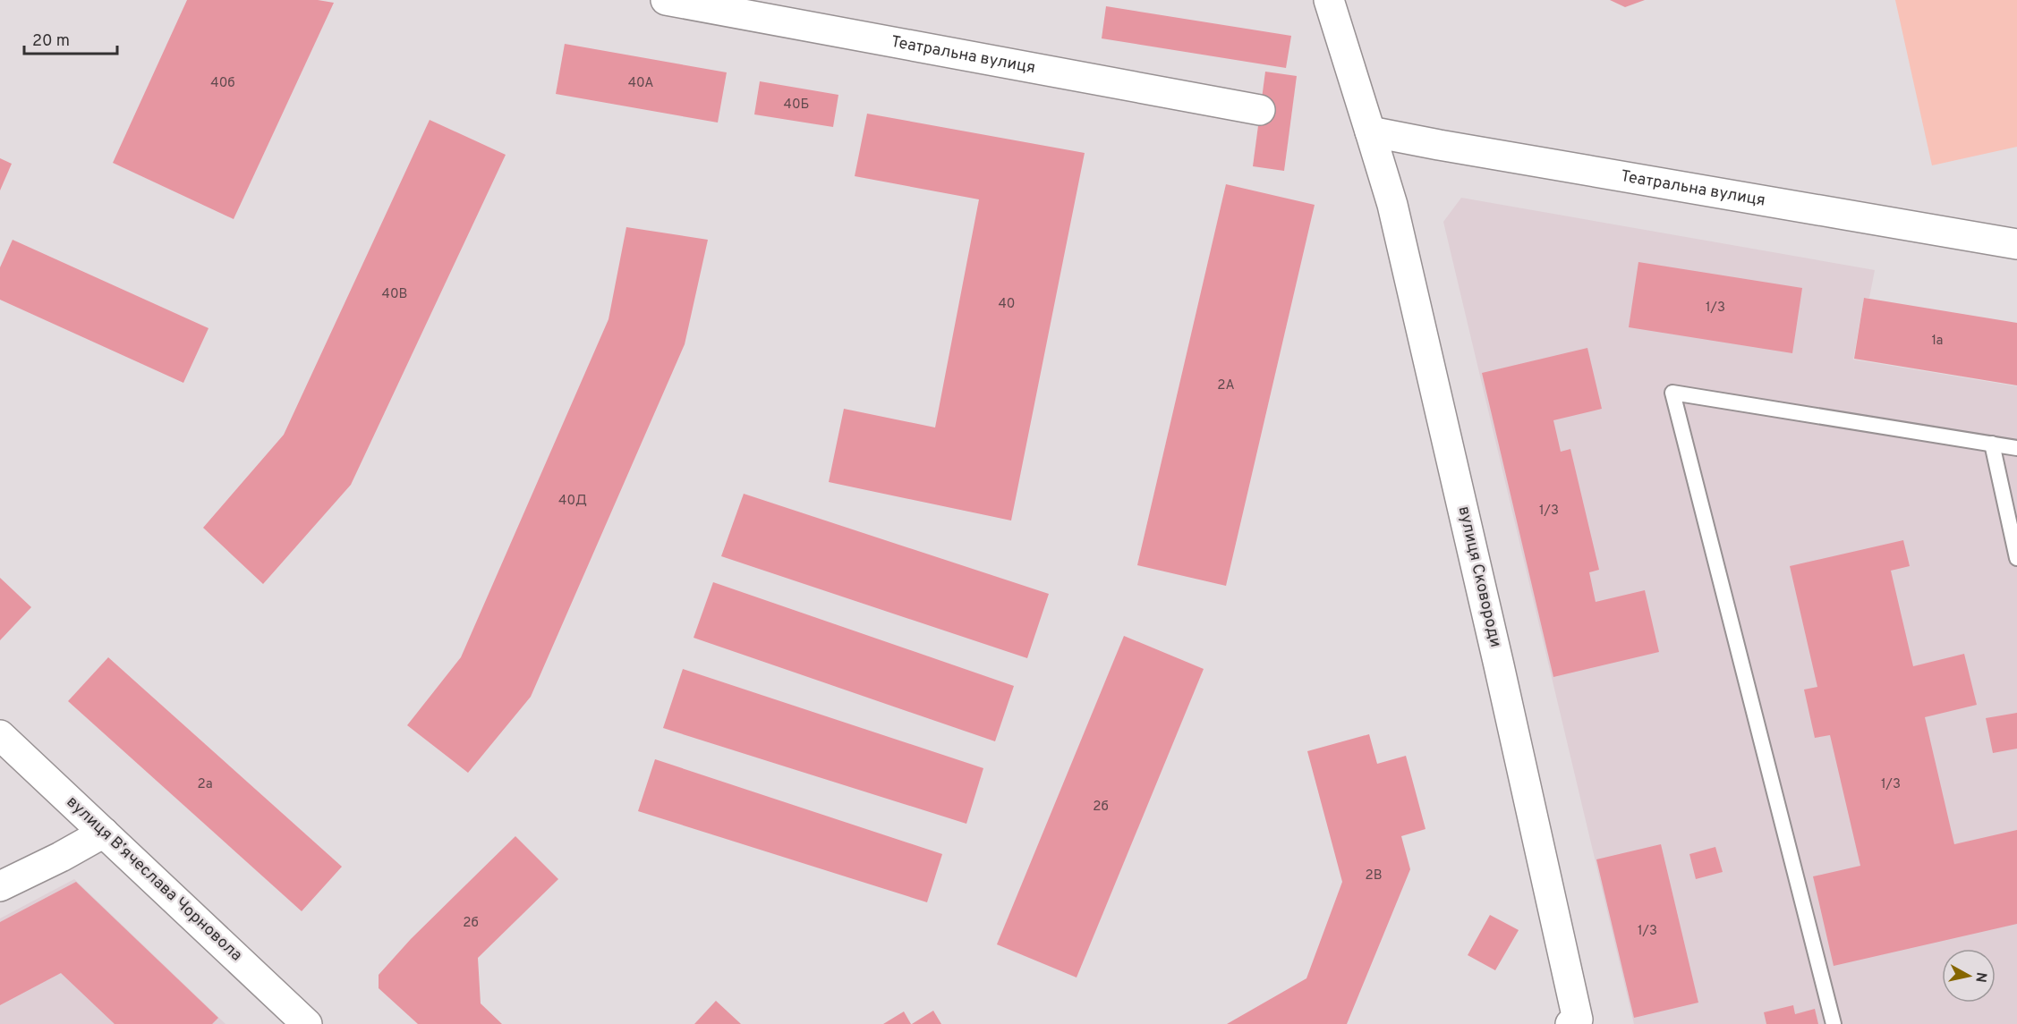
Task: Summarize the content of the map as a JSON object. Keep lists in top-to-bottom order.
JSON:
{
  "streets": {
    "main road": ["Театральна вулиця", "вулиця Сковороди", "вулиця Вʼячеслава Чорновола"]
  },
  "crossings": [
    ["Театральна вулиця", "вулиця Сковороди"]
  ],
  "house_numbers": [
    "40б",
    "40А",
    "40Б",
    "40В",
    "40",
    "1/3",
    "1а",
    "2А",
    "40Д",
    "1/3",
    "2а",
    "1/3",
    "2б",
    "2В",
    "2б",
    "1/3"
  ],
  "scale_bar": "20 m",
  "north": "right"
}
